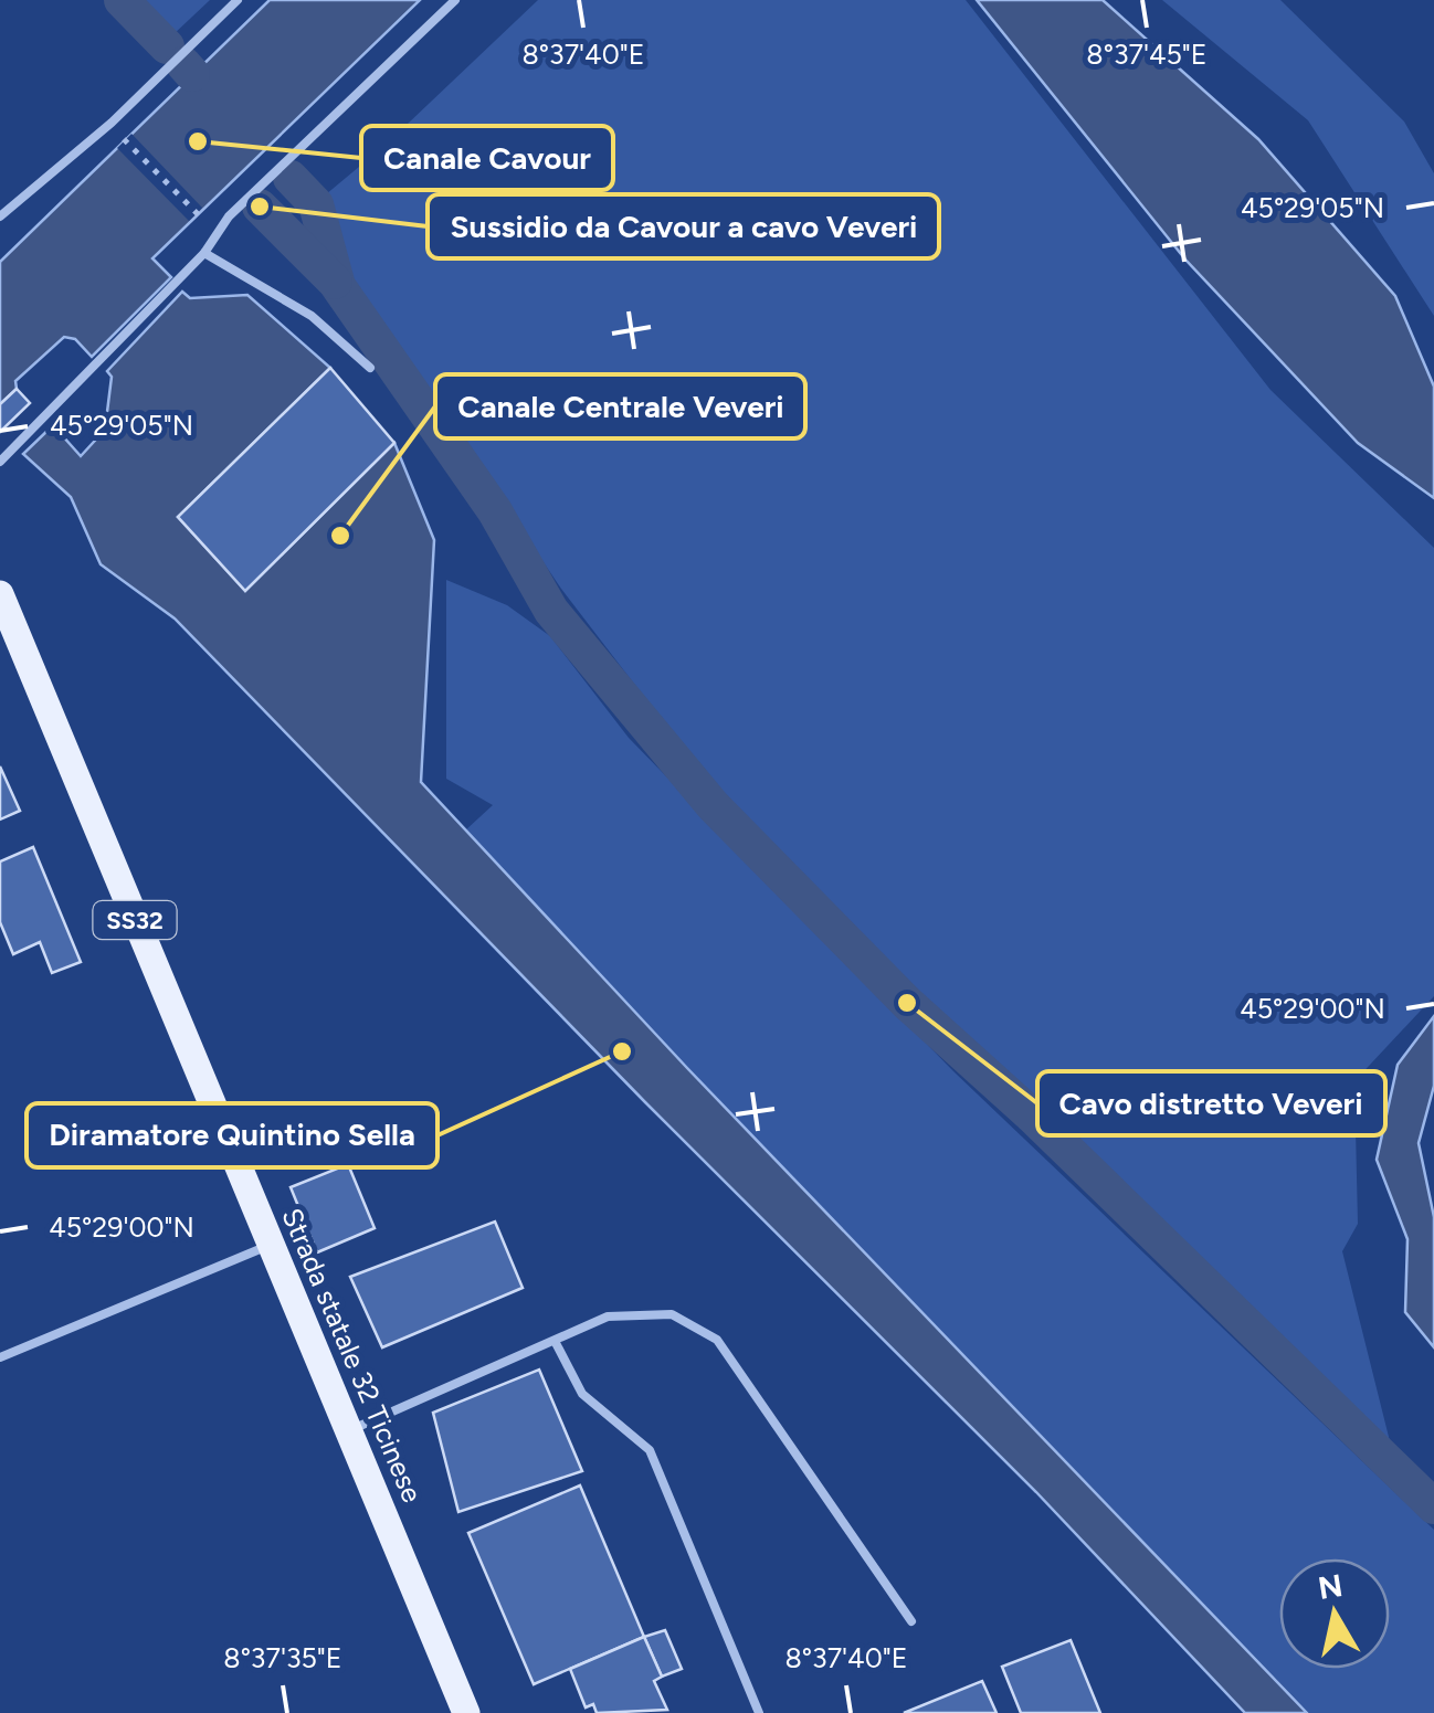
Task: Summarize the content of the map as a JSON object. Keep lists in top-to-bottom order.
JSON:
{
  "streets": {
    "main road": ["SS32", "Strada statale 32 Ticinese"]
  },
  "places": [
    "Canale Cavour",
    "Sussidio da Cavour a cavo Veveri",
    "Canale Centrale Veveri",
    "Cavo distretto Veveri",
    "Diramatore Quintino Sella"
  ],
  "north": "top",
  "coordinates": [
    "8°37'40\"E",
    "8°37'45\"E",
    "45°29'05\"N",
    "45°29'00\"N",
    "8°37'35\"E"
  ]
}
